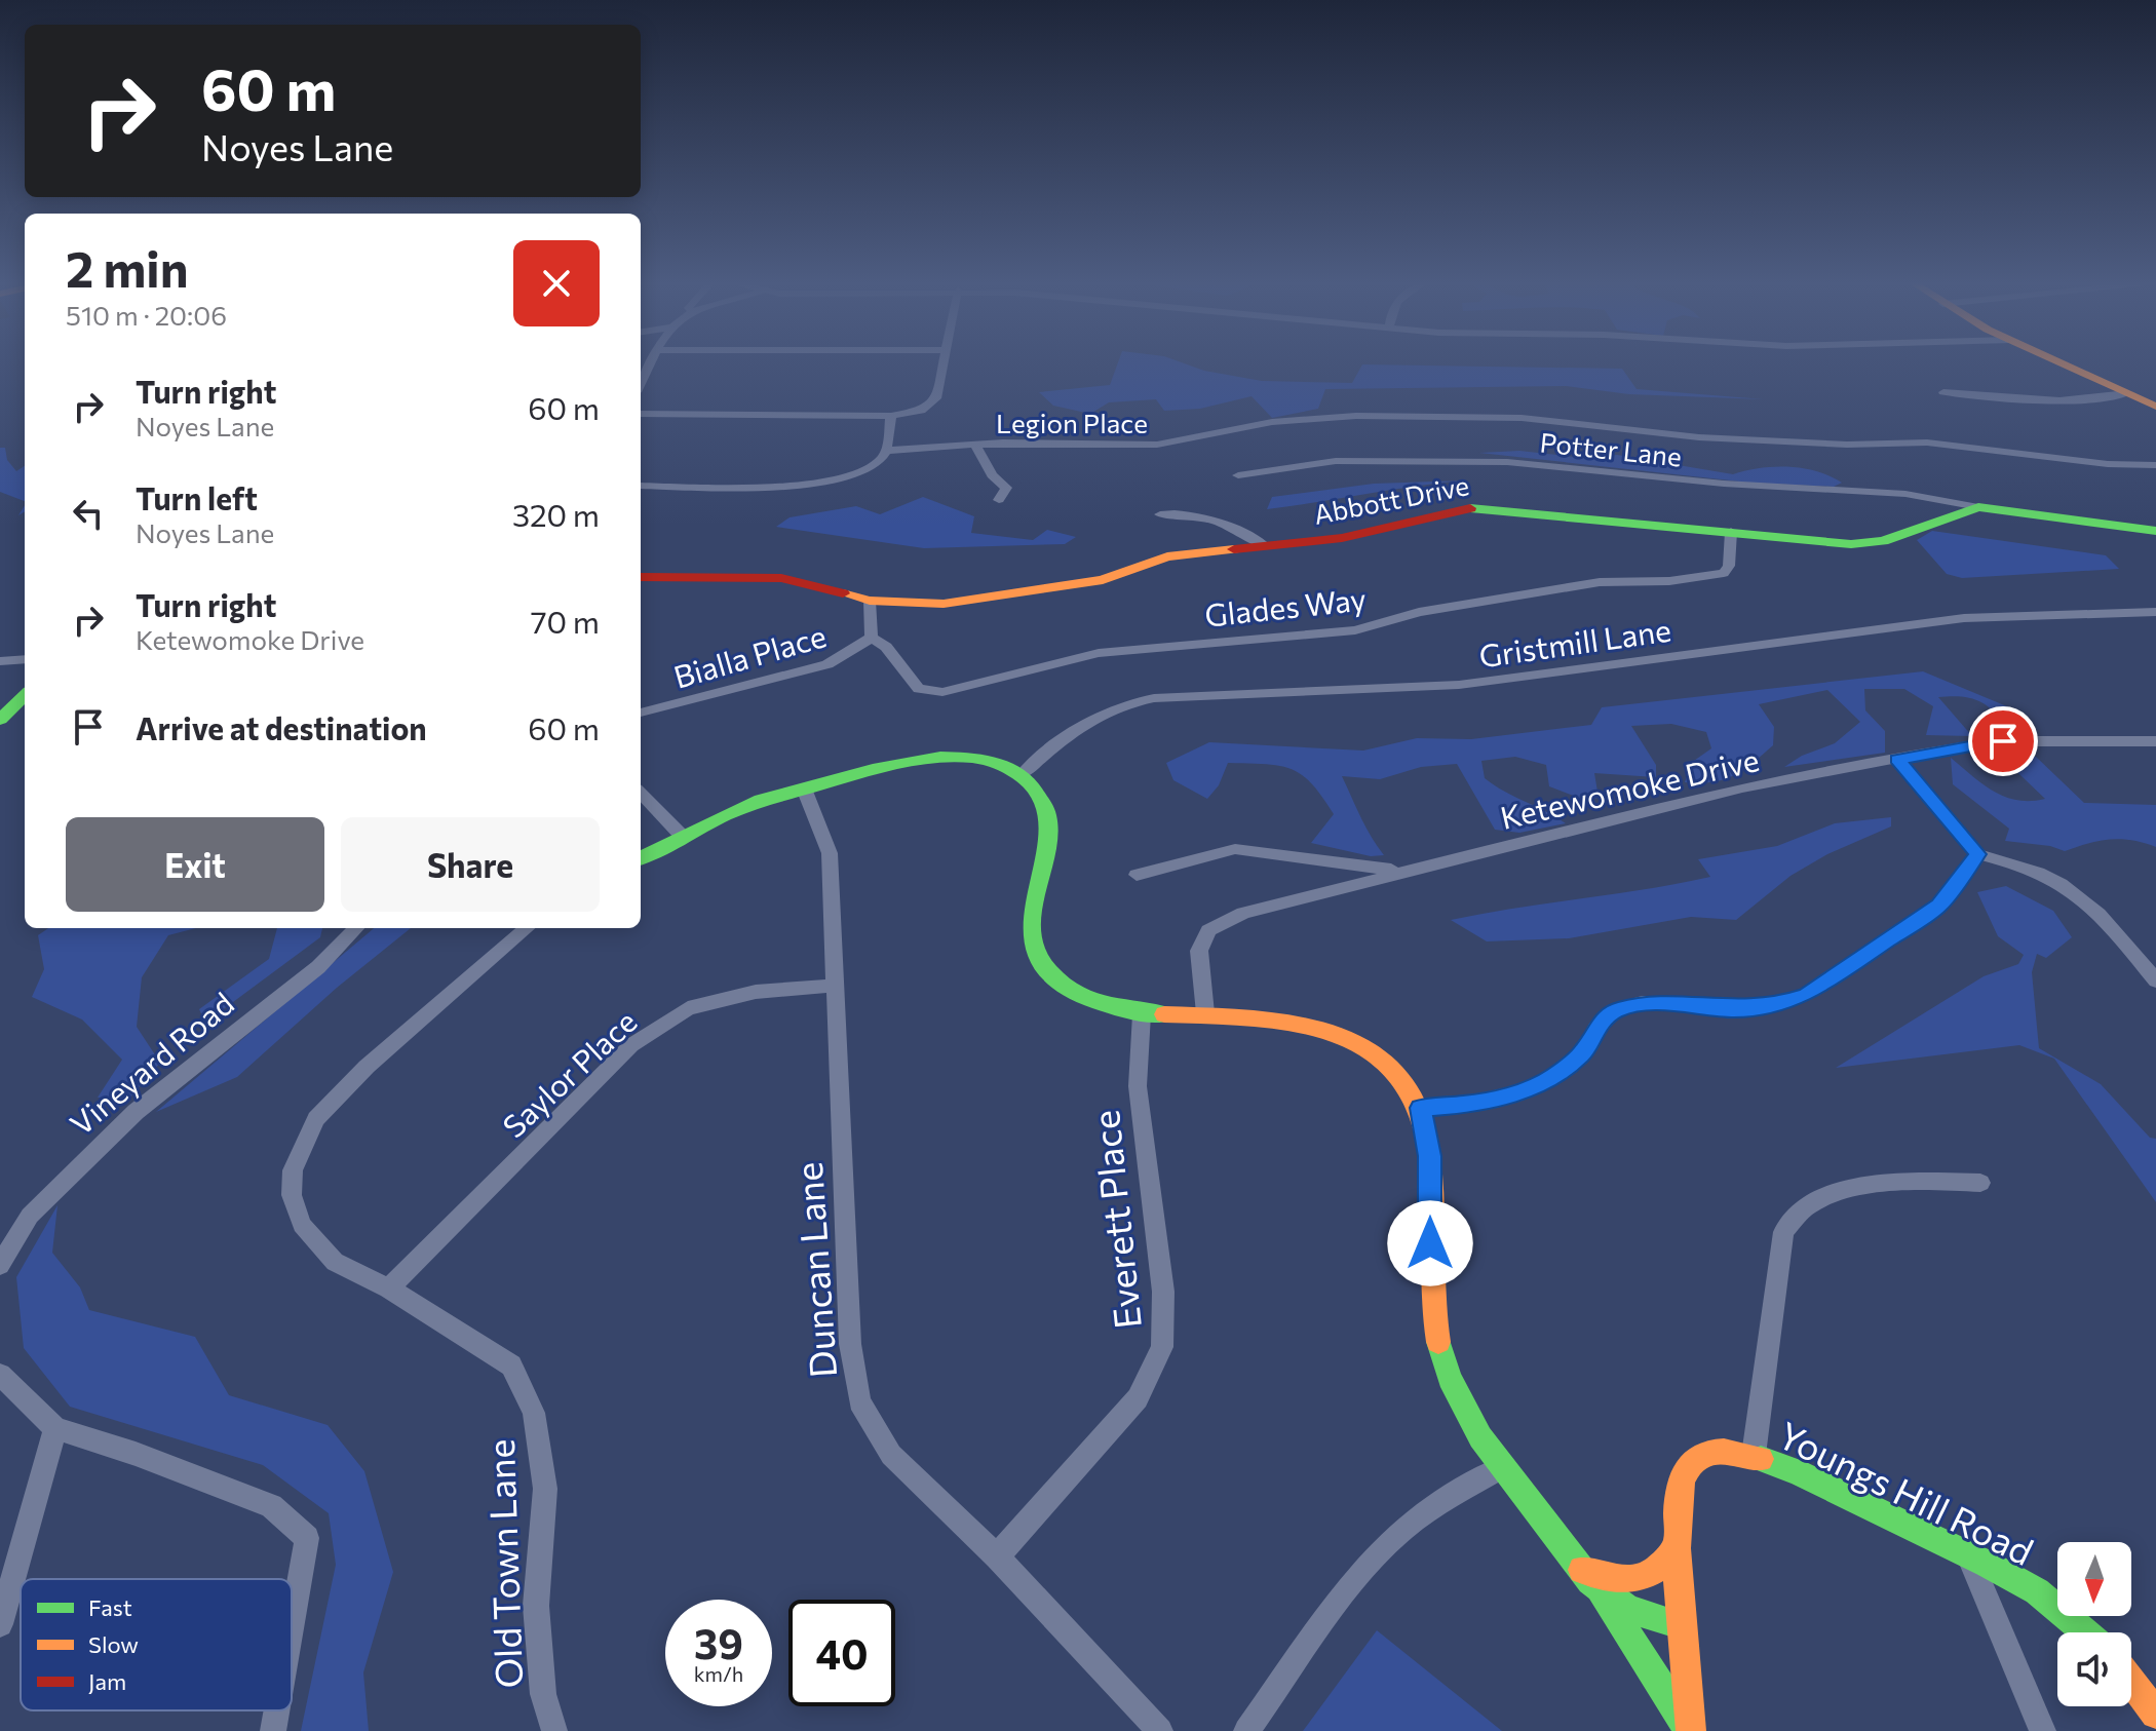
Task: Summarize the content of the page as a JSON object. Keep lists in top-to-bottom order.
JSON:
{
  "streets": {
    "street": [
      "Legion Place",
      "Potter Lane",
      "Abbott Drive",
      "Glades Way",
      "Gristmill Lane",
      "Bialla Place",
      "Ketewomoke Drive",
      "Vineyard Road",
      "Saylor Place",
      "Everett Place",
      "Duncan Lane",
      "Youngs Hill Road",
      "Old Town Lane"
    ]
  },
  "crossings": [
    ["Potter Lane", "Abbott Drive"],
    ["Abbott Drive", "Glades Way"],
    ["Glades Way", "Bialla Place"],
    ["Saylor Place", "Duncan Lane"],
    ["Saylor Place", "Old Town Lane"],
    ["Everett Place", "Duncan Lane"]
  ],
  "legend": ["Fast", "Slow", "Jam"],
  "north": "bottom",
  "page": {
    "turn": ["60 m", "Noyes Lane"],
    "heading": ["2 min", "510 m · 20:06"],
    "list": [
      {
        "name": "Turn right",
        "note": "Noyes Lane",
        "value": "60 m"
      },
      {
        "name": "Turn left",
        "note": "Noyes Lane",
        "value": "320 m"
      },
      {
        "name": "Turn right",
        "note": "Ketewomoke Drive",
        "value": "70 m"
      },
      {
        "name": "Arrive at destination",
        "value": "60 m"
      }
    ],
    "buttons": ["Exit", "Share"],
    "speed": "39 km/h",
    "limit": "40"
  }
}
